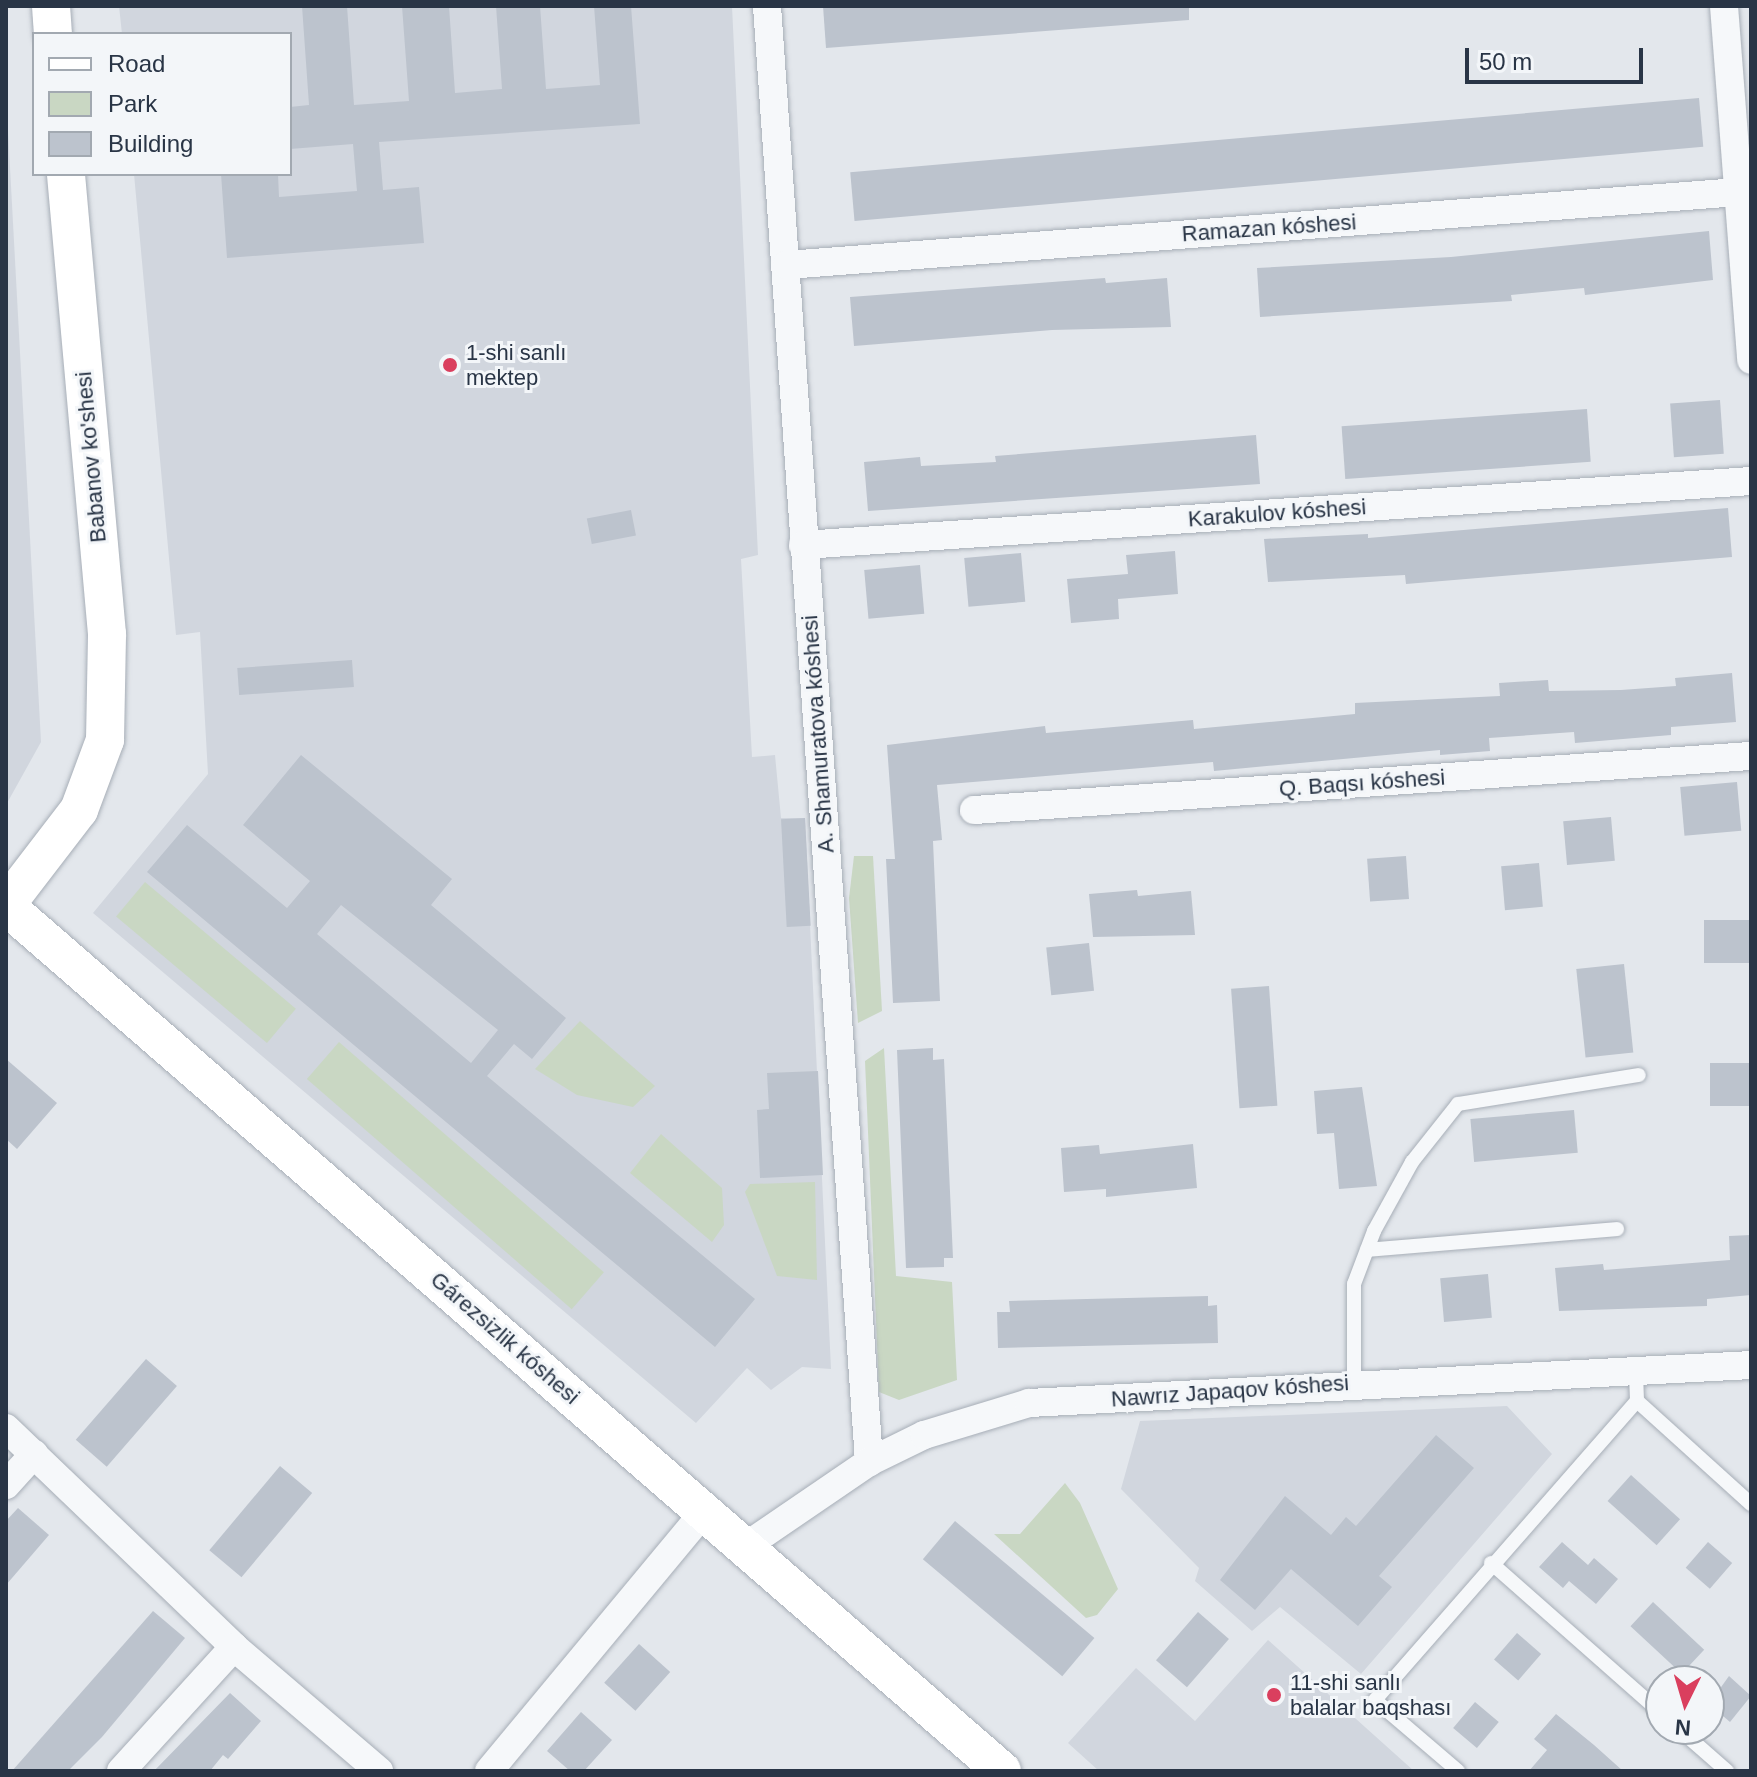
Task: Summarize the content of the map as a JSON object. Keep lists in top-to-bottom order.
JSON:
{
  "streets": {
    "street": [
      "Ramazan kóshesi",
      "Babanov ko'shesi",
      "Karakulov kóshesi",
      "A. Shamuratova kóshesi",
      "Q. Baqsı kóshesi",
      "Gárezsizlik kóshesi",
      "Nawrız Japaqov kóshesi"
    ]
  },
  "crossings": [
    ["Ramazan kóshesi", "A. Shamuratova kóshesi"],
    ["Babanov ko'shesi", "Gárezsizlik kóshesi"],
    ["Karakulov kóshesi", "A. Shamuratova kóshesi"],
    ["A. Shamuratova kóshesi", "Nawrız Japaqov kóshesi"],
    ["Gárezsizlik kóshesi", "Nawrız Japaqov kóshesi"]
  ],
  "places": ["1-shi sanlı mektep", "11-shi sanlı balalar baqshası"],
  "legend": ["Road", "Park", "Building"],
  "scale_bar": "50 m",
  "north": "bottom"
}
